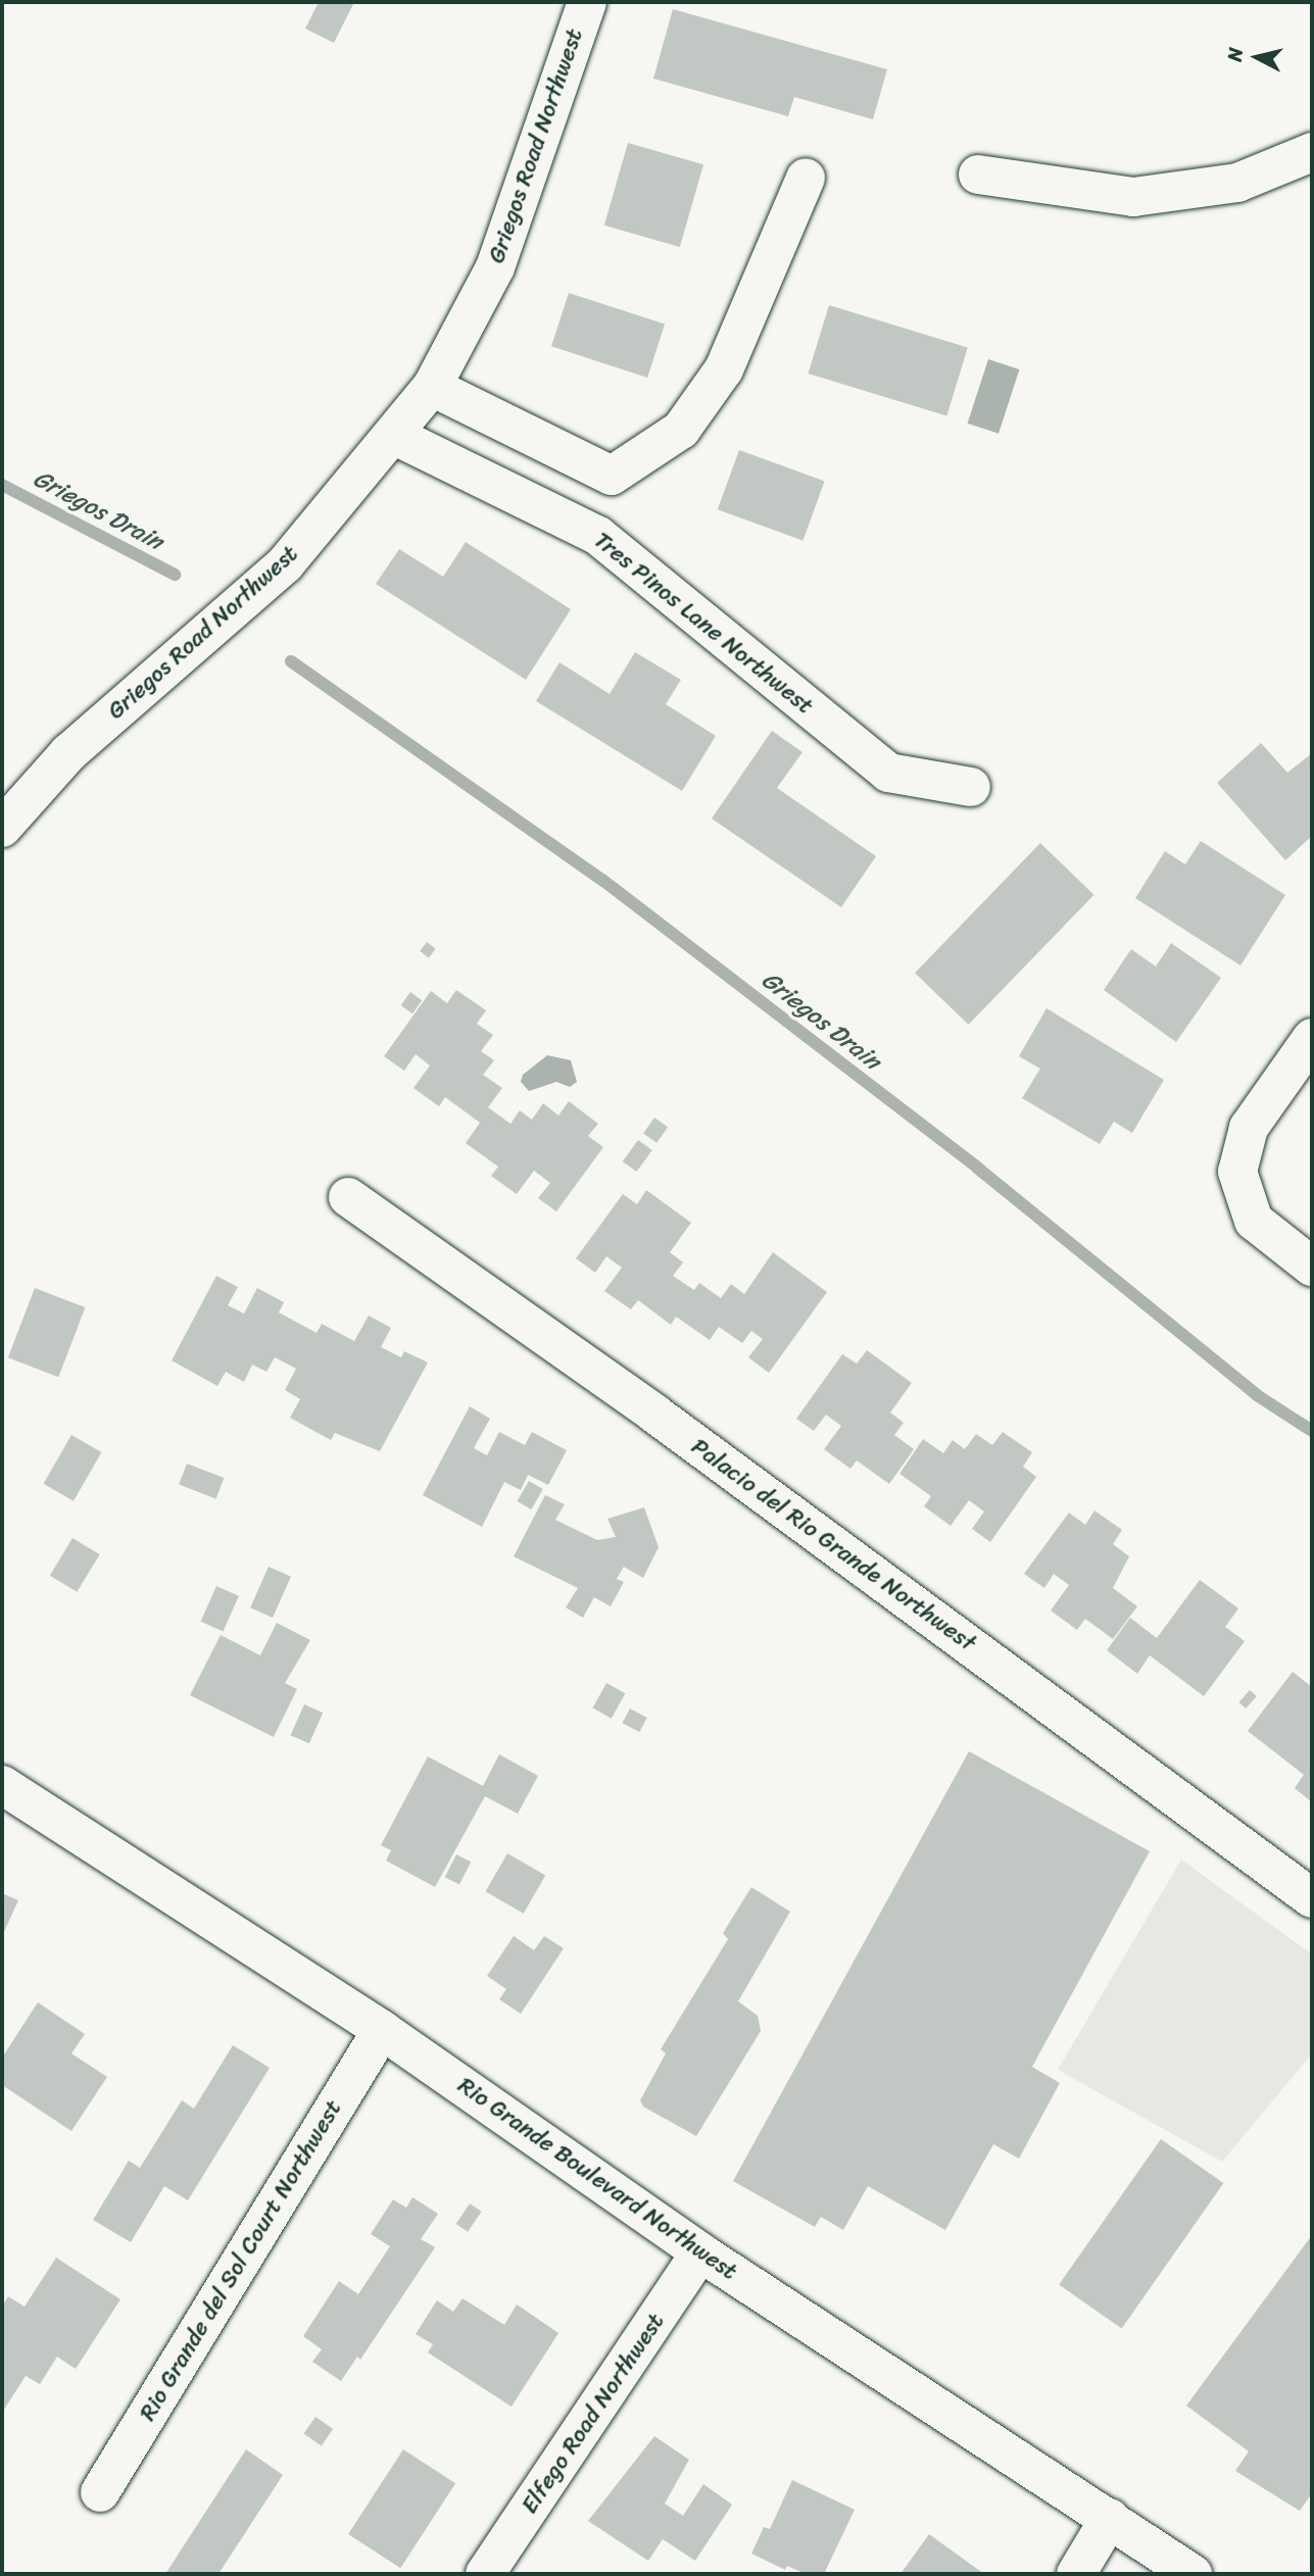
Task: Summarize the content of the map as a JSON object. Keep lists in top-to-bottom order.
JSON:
{
  "streets": {
    "street": [
      "Griegos Road Northwest",
      "Tres Pinos Lane Northwest",
      "Palacio del Rio Grande Northwest",
      "Rio Grande Boulevard Northwest",
      "Rio Grande del Sol Court Northwest",
      "Elfego Road Northwest"
    ]
  },
  "crossings": [
    ["Griegos Road Northwest", "Tres Pinos Lane Northwest"],
    ["Rio Grande Boulevard Northwest", "Rio Grande del Sol Court Northwest"],
    ["Rio Grande Boulevard Northwest", "Elfego Road Northwest"]
  ],
  "water": ["Griegos Drain"],
  "north": "left"
}
